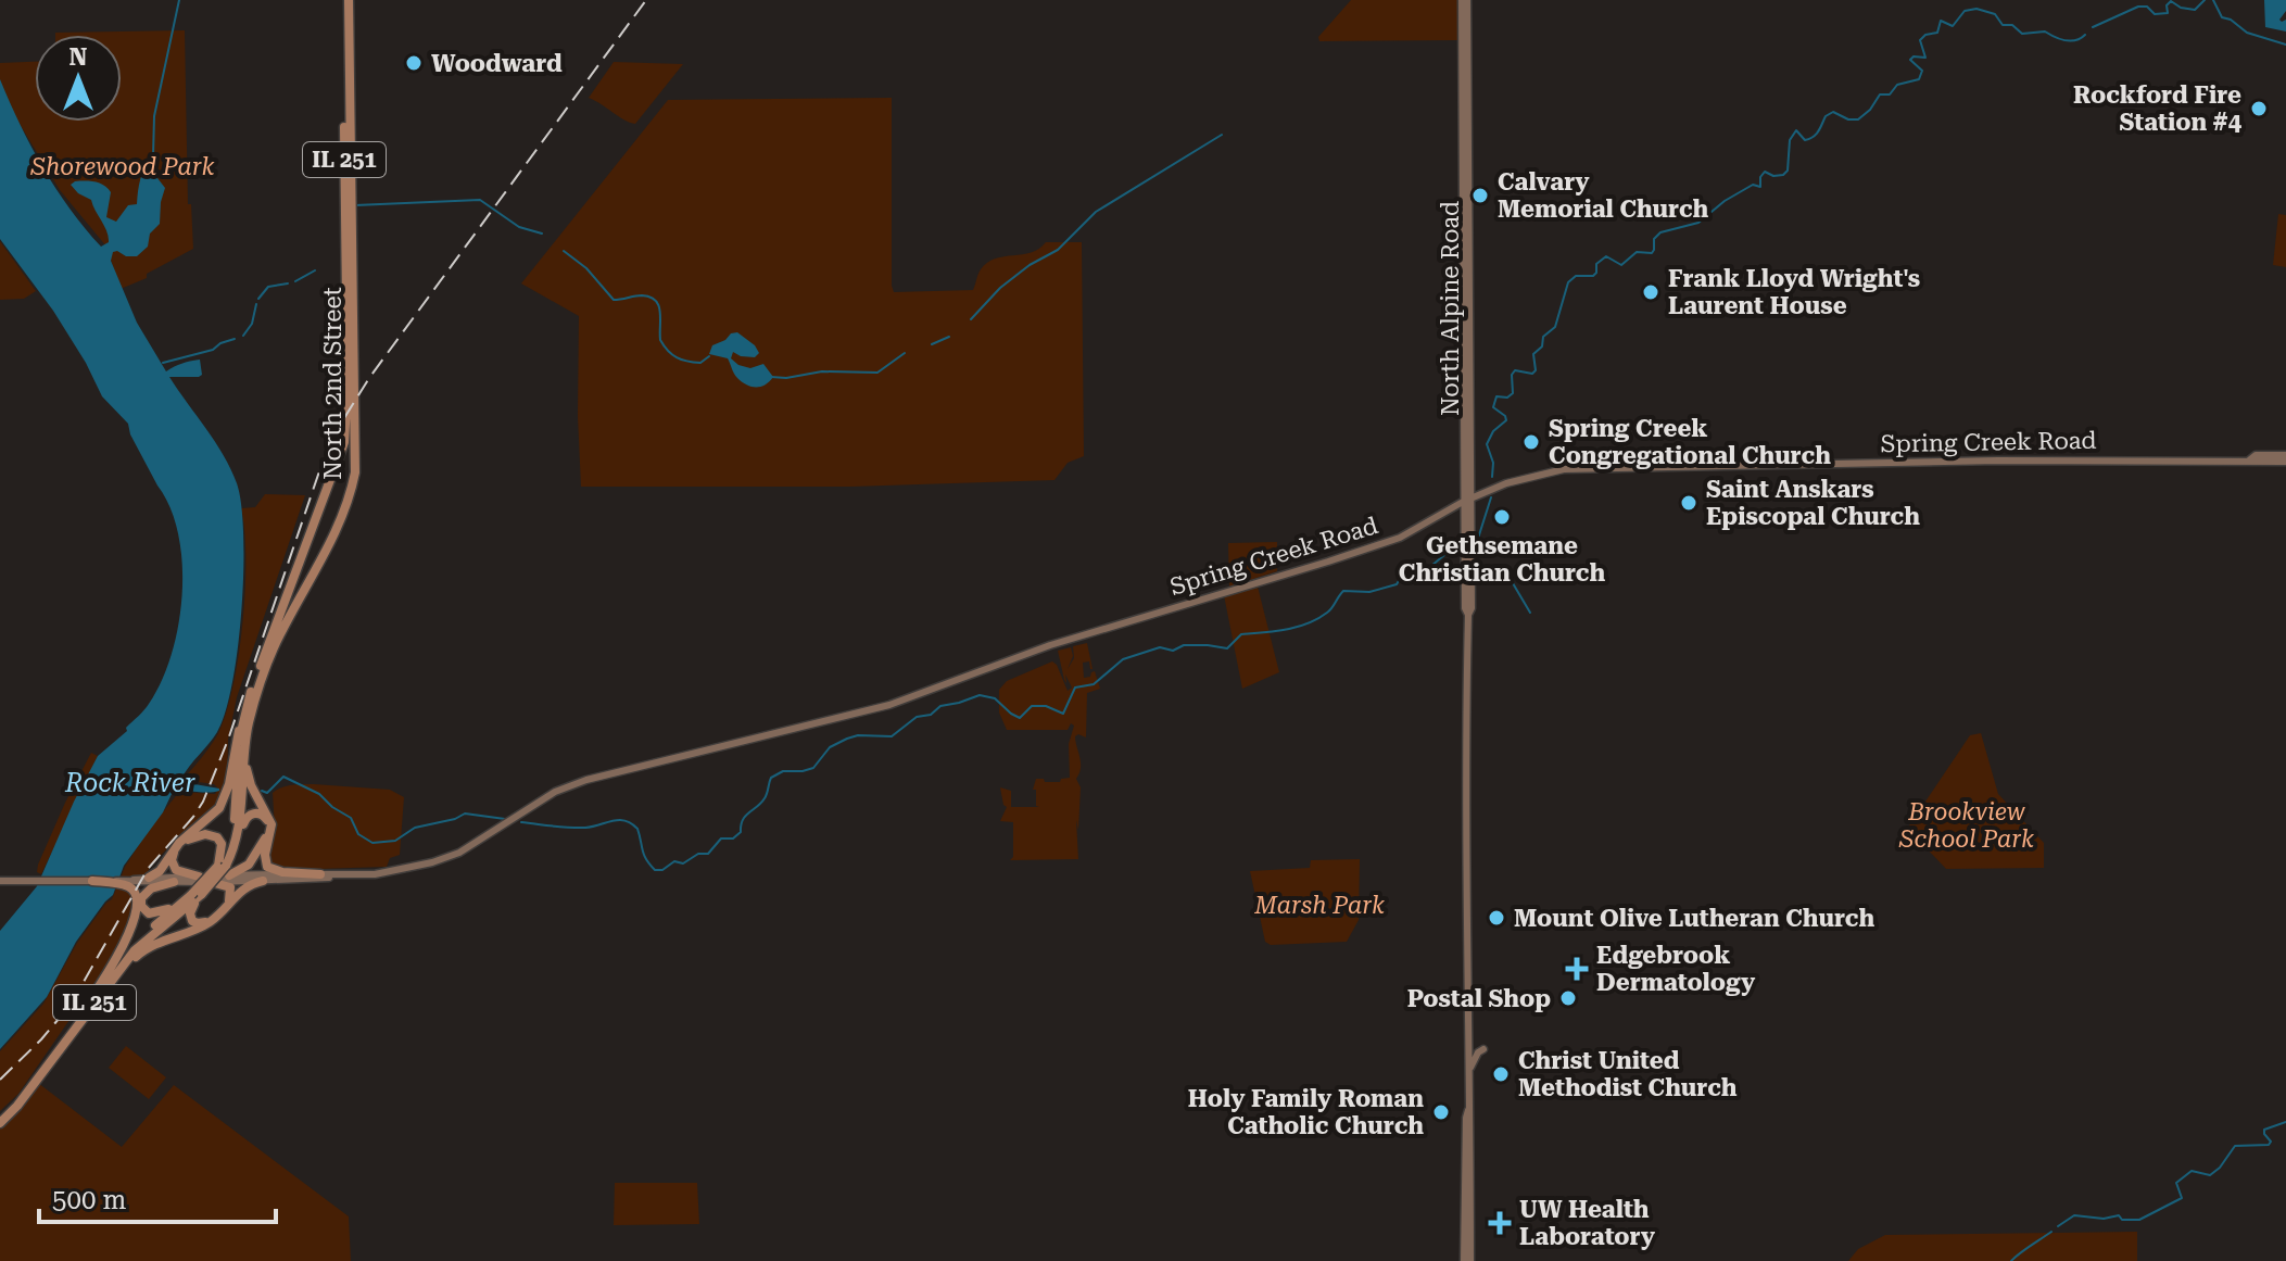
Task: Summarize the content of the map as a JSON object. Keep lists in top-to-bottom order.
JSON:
{
  "streets": {
    "main road": [
      "IL 251",
      "North Alpine Road",
      "North 2nd Street",
      "Spring Creek Road"
    ]
  },
  "crossings": [
    ["North Alpine Road", "Spring Creek Road"],
    ["North 2nd Street", "Spring Creek Road"]
  ],
  "water": ["Rock River"],
  "parks": ["Shorewood Park", "Brookview School Park", "Marsh Park"],
  "places": {
    "other": [
      "Woodward",
      "Rockford Fire Station #4",
      "Calvary Memorial Church",
      "Frank Lloyd Wright's Laurent House",
      "Spring Creek Congregational Church",
      "Saint Anskars Episcopal Church",
      "Gethsemane Christian Church",
      "Mount Olive Lutheran Church",
      "Postal Shop",
      "Christ United Methodist Church",
      "Holy Family Roman Catholic Church"
    ],
    "health": ["Edgebrook Dermatology", "UW Health Laboratory"]
  },
  "scale_bar": "500 m",
  "north": "top"
}
